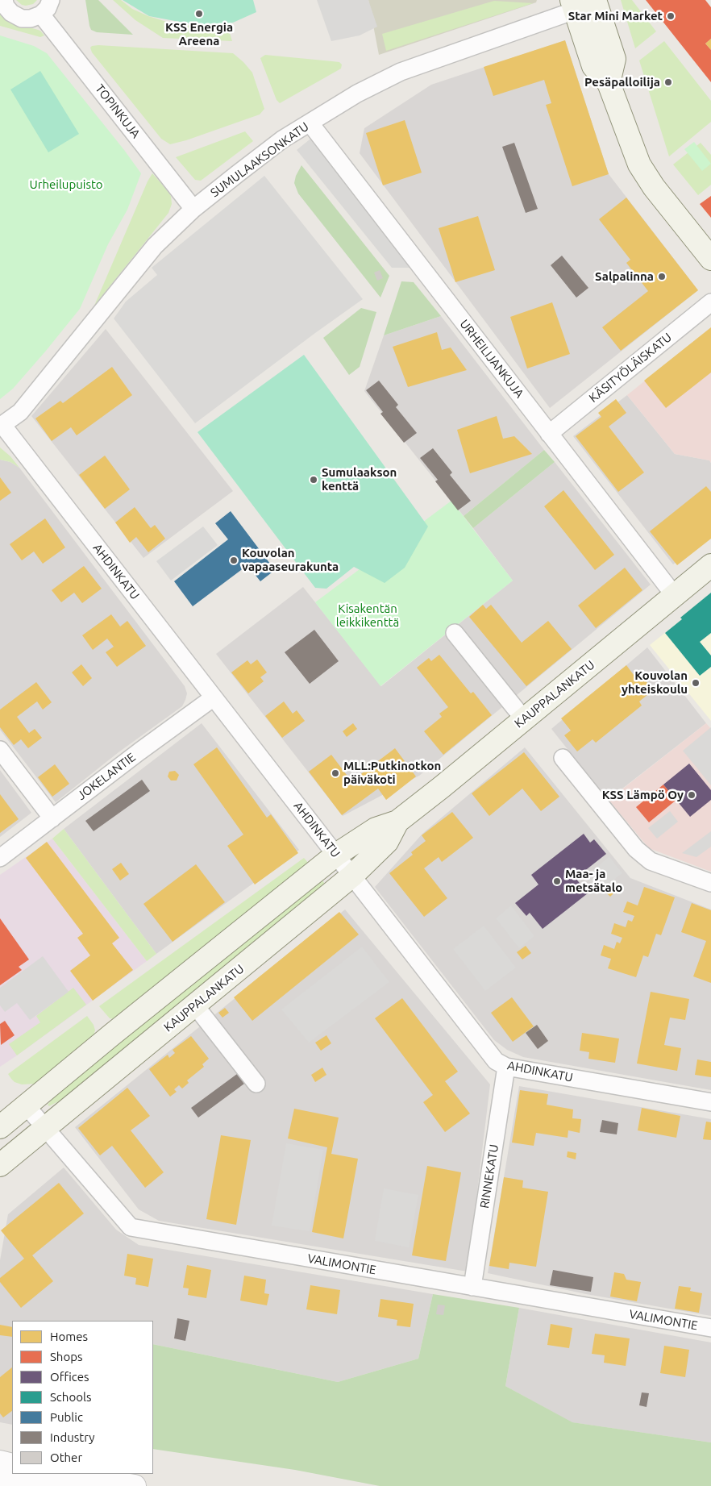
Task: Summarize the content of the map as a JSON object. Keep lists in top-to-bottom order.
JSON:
{
  "streets": {
    "main road": ["KAUPPALANKATU"],
    "street": [
      "TOPINKUJA",
      "SUMULAAKSONKATU",
      "URHEILIJANKUJA",
      "KÄSITYÖLÄISKATU",
      "AHDINKATU",
      "JOKELANTIE",
      "RINNEKATU",
      "VALIMONTIE"
    ]
  },
  "crossings": [
    ["TOPINKUJA", "SUMULAAKSONKATU"],
    ["SUMULAAKSONKATU", "URHEILIJANKUJA"],
    ["SUMULAAKSONKATU", "AHDINKATU"],
    ["URHEILIJANKUJA", "KÄSITYÖLÄISKATU"],
    ["URHEILIJANKUJA", "KAUPPALANKATU"],
    ["AHDINKATU", "KAUPPALANKATU"],
    ["AHDINKATU", "JOKELANTIE"],
    ["AHDINKATU", "RINNEKATU"],
    ["KAUPPALANKATU", "VALIMONTIE"],
    ["RINNEKATU", "VALIMONTIE"]
  ],
  "parks": ["Urheilupuisto", "Kisakentän leikkikenttä"],
  "places": [
    "KSS Energia Areena",
    "Star Mini Market",
    "Pesäpalloilija",
    "Salpalinna",
    "Sumulaakson kenttä",
    "Kouvolan vapaaseurakunta",
    "Kouvolan yhteiskoulu",
    "MLL:Putkinotkon päiväkoti",
    "KSS Lämpö Oy",
    "Maa- ja metsätalo"
  ],
  "legend": [
    "Homes",
    "Shops",
    "Offices",
    "Schools",
    "Public",
    "Industry",
    "Other"
  ]
}
